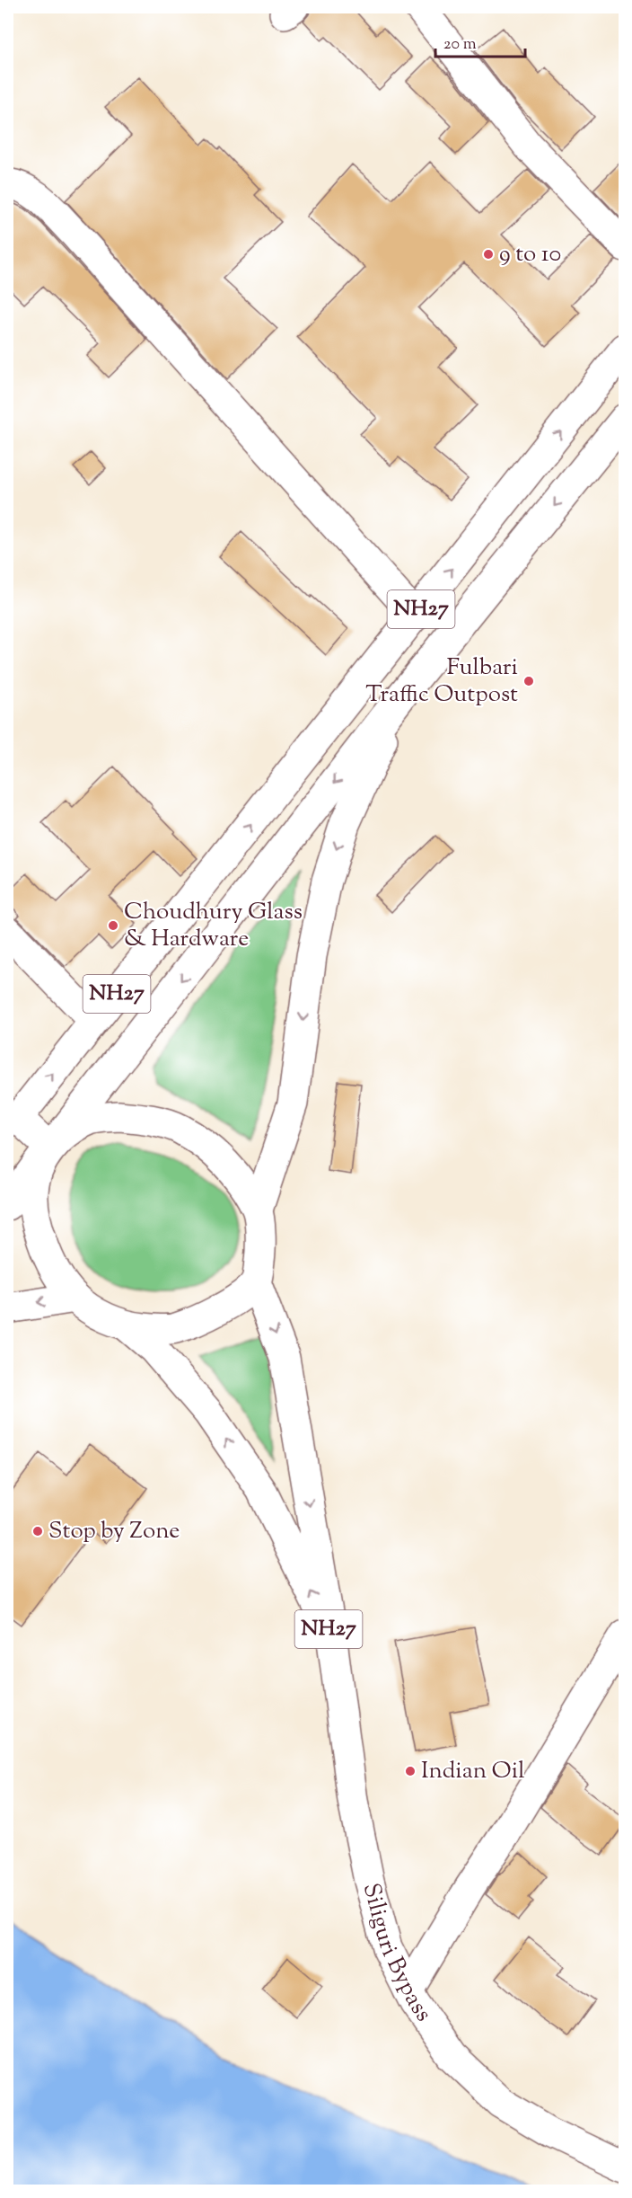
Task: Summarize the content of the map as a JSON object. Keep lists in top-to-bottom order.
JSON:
{
  "streets": {
    "main road": ["NH27", "Siliguri Bypass"]
  },
  "crossings": [
    ["NH27", "Siliguri Bypass"]
  ],
  "places": [
    "9 to 10",
    "Fulbari Traffic Outpost",
    "Choudhury Glass & Hardware",
    "Stop by Zone",
    "Indian Oil"
  ],
  "scale_bar": "20 m"
}
